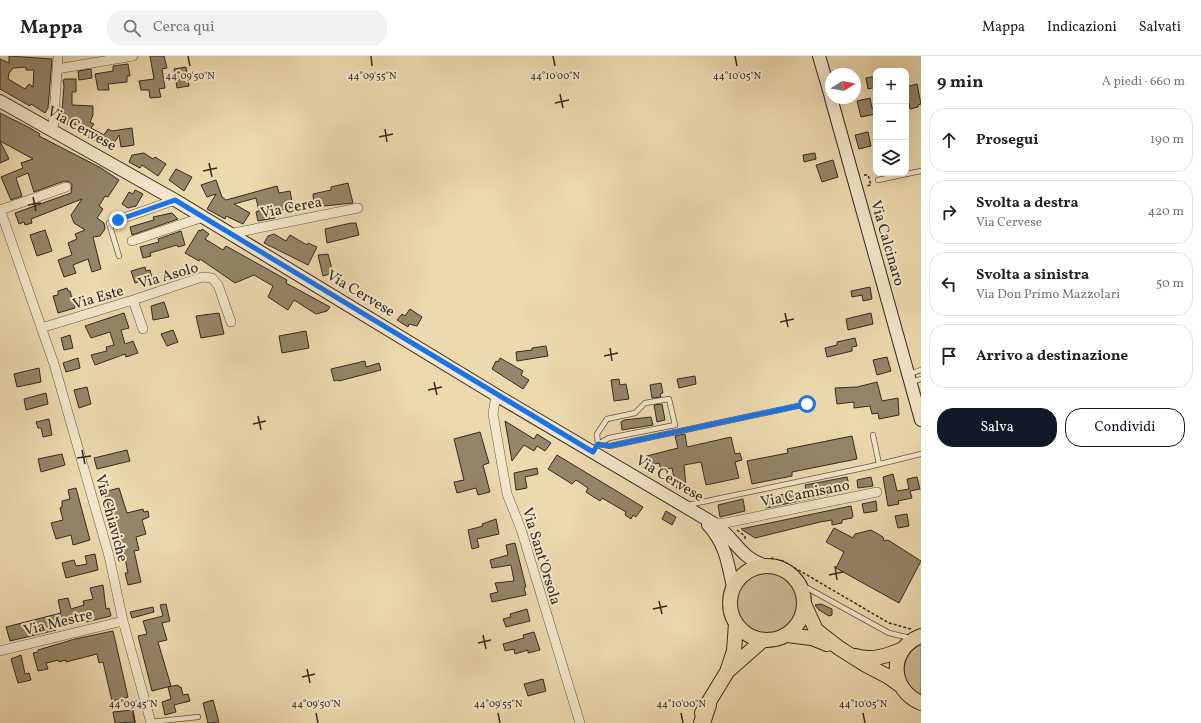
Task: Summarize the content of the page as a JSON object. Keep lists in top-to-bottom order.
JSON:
{
  "streets": {
    "main road": ["Via Cervese", "Via Calcinaro"],
    "street": [
      "Via Cerea",
      "Via Asolo",
      "Via Este",
      "Via Camisano",
      "Via Chiaviche",
      "Via Sant'Orsola",
      "Via Mestre"
    ]
  },
  "crossings": [
    ["Via Cervese", "Via Cerea"],
    ["Via Cervese", "Via Camisano"],
    ["Via Cervese", "Via Sant'Orsola"],
    ["Via Asolo", "Via Este"],
    ["Via Este", "Via Chiaviche"],
    ["Via Chiaviche", "Via Mestre"]
  ],
  "north": "right",
  "page": {
    "header": "Mappa",
    "search": "Cerca qui",
    "nav": ["Mappa", "Indicazioni", "Salvati"],
    "heading": ["9 min", "A piedi · 660 m"],
    "map_buttons": ["+", "−"],
    "list": [
      ["Prosegui", "190 m"],
      ["Svolta a destra", "Via Cervese", "420 m"],
      ["Svolta a sinistra", "Via Don Primo Mazzolari", "50 m"],
      "Arrivo a destinazione"
    ],
    "buttons": ["Salva", "Condividi"]
  },
  "coordinates": [
    "44°09'50\"N",
    "44°09'55\"N",
    "44°10'00\"N",
    "44°10'05\"N",
    "44°09'45\"N"
  ]
}
